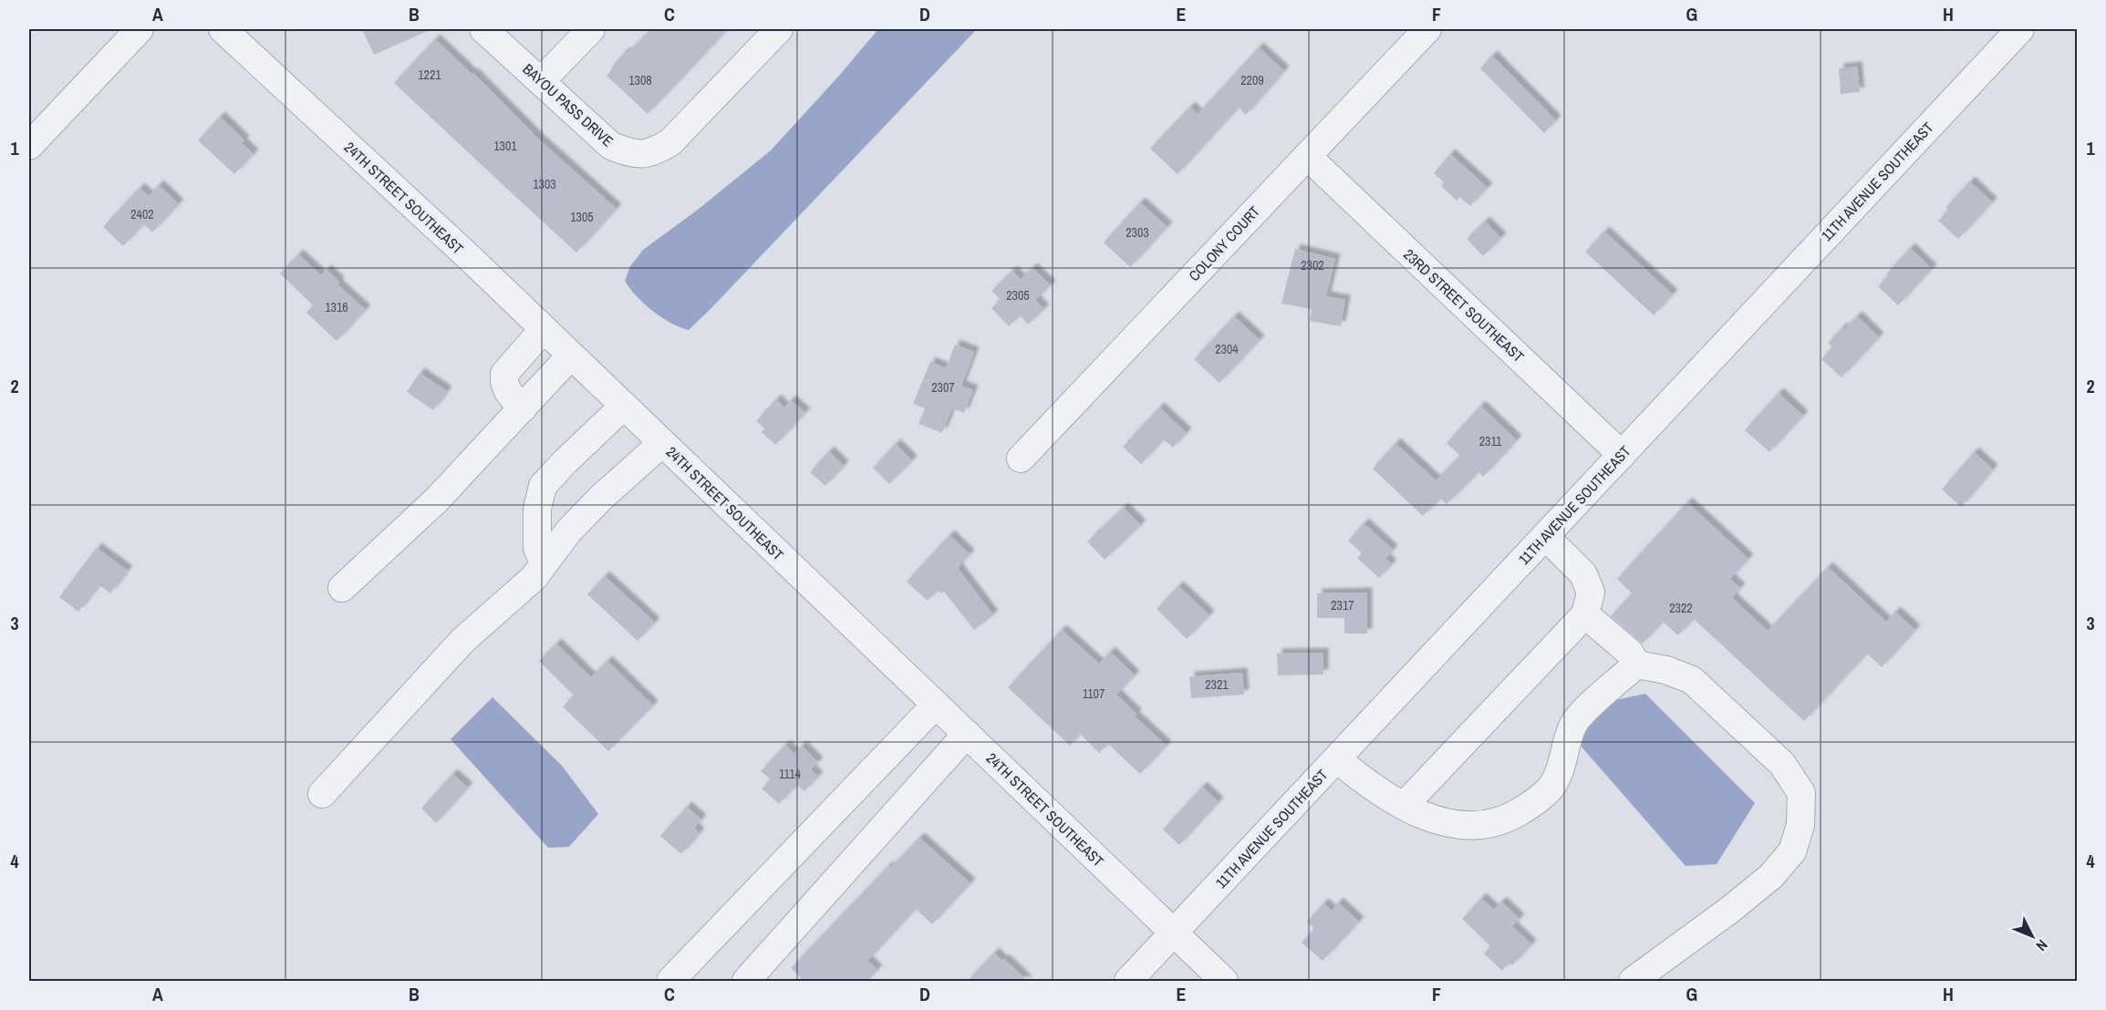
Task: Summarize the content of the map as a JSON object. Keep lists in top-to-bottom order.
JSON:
{
  "streets": {
    "street": [
      "BAYOU PASS DRIVE",
      "11TH AVENUE SOUTHEAST",
      "24TH STREET SOUTHEAST",
      "COLONY COURT",
      "23RD STREET SOUTHEAST"
    ]
  },
  "crossings": [
    ["11TH AVENUE SOUTHEAST", "24TH STREET SOUTHEAST"],
    ["11TH AVENUE SOUTHEAST", "23RD STREET SOUTHEAST"],
    ["COLONY COURT", "23RD STREET SOUTHEAST"]
  ],
  "house_numbers": [
    "1221",
    "1308",
    "2209",
    "1301",
    "1303",
    "2402",
    "1305",
    "2303",
    "2302",
    "2305",
    "1316",
    "2304",
    "2307",
    "2311",
    "2317",
    "2322",
    "2321",
    "1107",
    "1114"
  ],
  "north": "bottom right",
  "grid": {
    "columns": [
      "A",
      "B",
      "C",
      "D",
      "E",
      "F",
      "G",
      "H"
    ],
    "rows": [
      "1",
      "2",
      "3",
      "4"
    ]
  }
}
